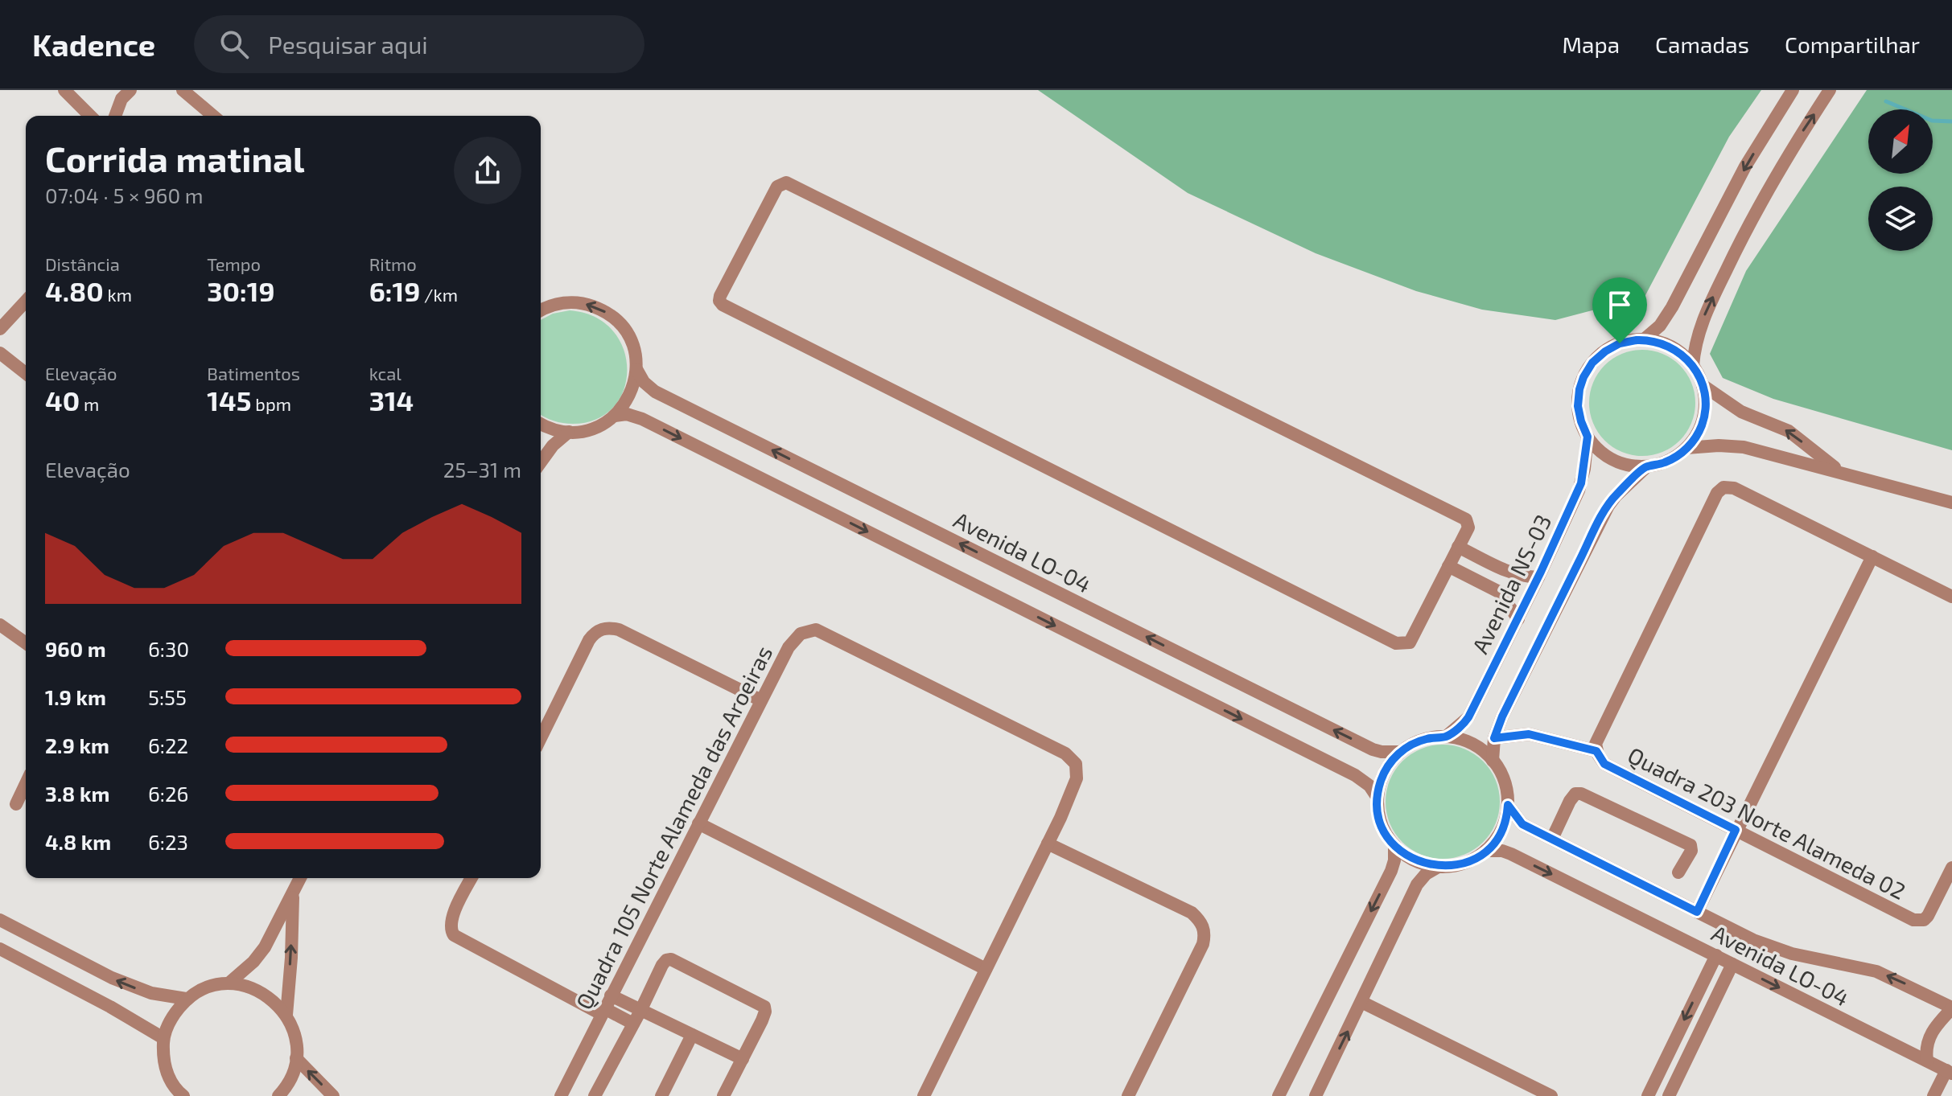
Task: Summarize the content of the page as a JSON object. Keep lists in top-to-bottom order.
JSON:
{
  "streets": {
    "street": [
      "Avenida LO-04",
      "Avenida NS-03",
      "Quadra 203 Norte Alameda 02",
      "Quadra 105 Norte Alameda das Aroeiras"
    ]
  },
  "crossings": [
    ["Avenida LO-04", "Avenida NS-03"]
  ],
  "north": "top right",
  "page": {
    "header": "Kadence",
    "search": "Pesquisar aqui",
    "nav": ["Mapa", "Camadas", "Compartilhar"],
    "heading": ["Corrida matinal", "07:04 · 5 × 960 m"],
    "stats": [
      ["Distância", "4.80 km"],
      ["Tempo", "30:19"],
      ["Ritmo", "6:19 /km"],
      ["Elevação", "40 m"],
      ["Batimentos", "145 bpm"],
      ["kcal", "314"]
    ],
    "chart": ["Elevação", "25–31 m"],
    "list": [
      {
        "name": "960 m",
        "note": "6:30"
      },
      {
        "name": "1.9 km",
        "note": "5:55"
      },
      {
        "name": "2.9 km",
        "note": "6:22"
      },
      {
        "name": "3.8 km",
        "note": "6:26"
      },
      {
        "name": "4.8 km",
        "note": "6:23"
      }
    ]
  }
}
